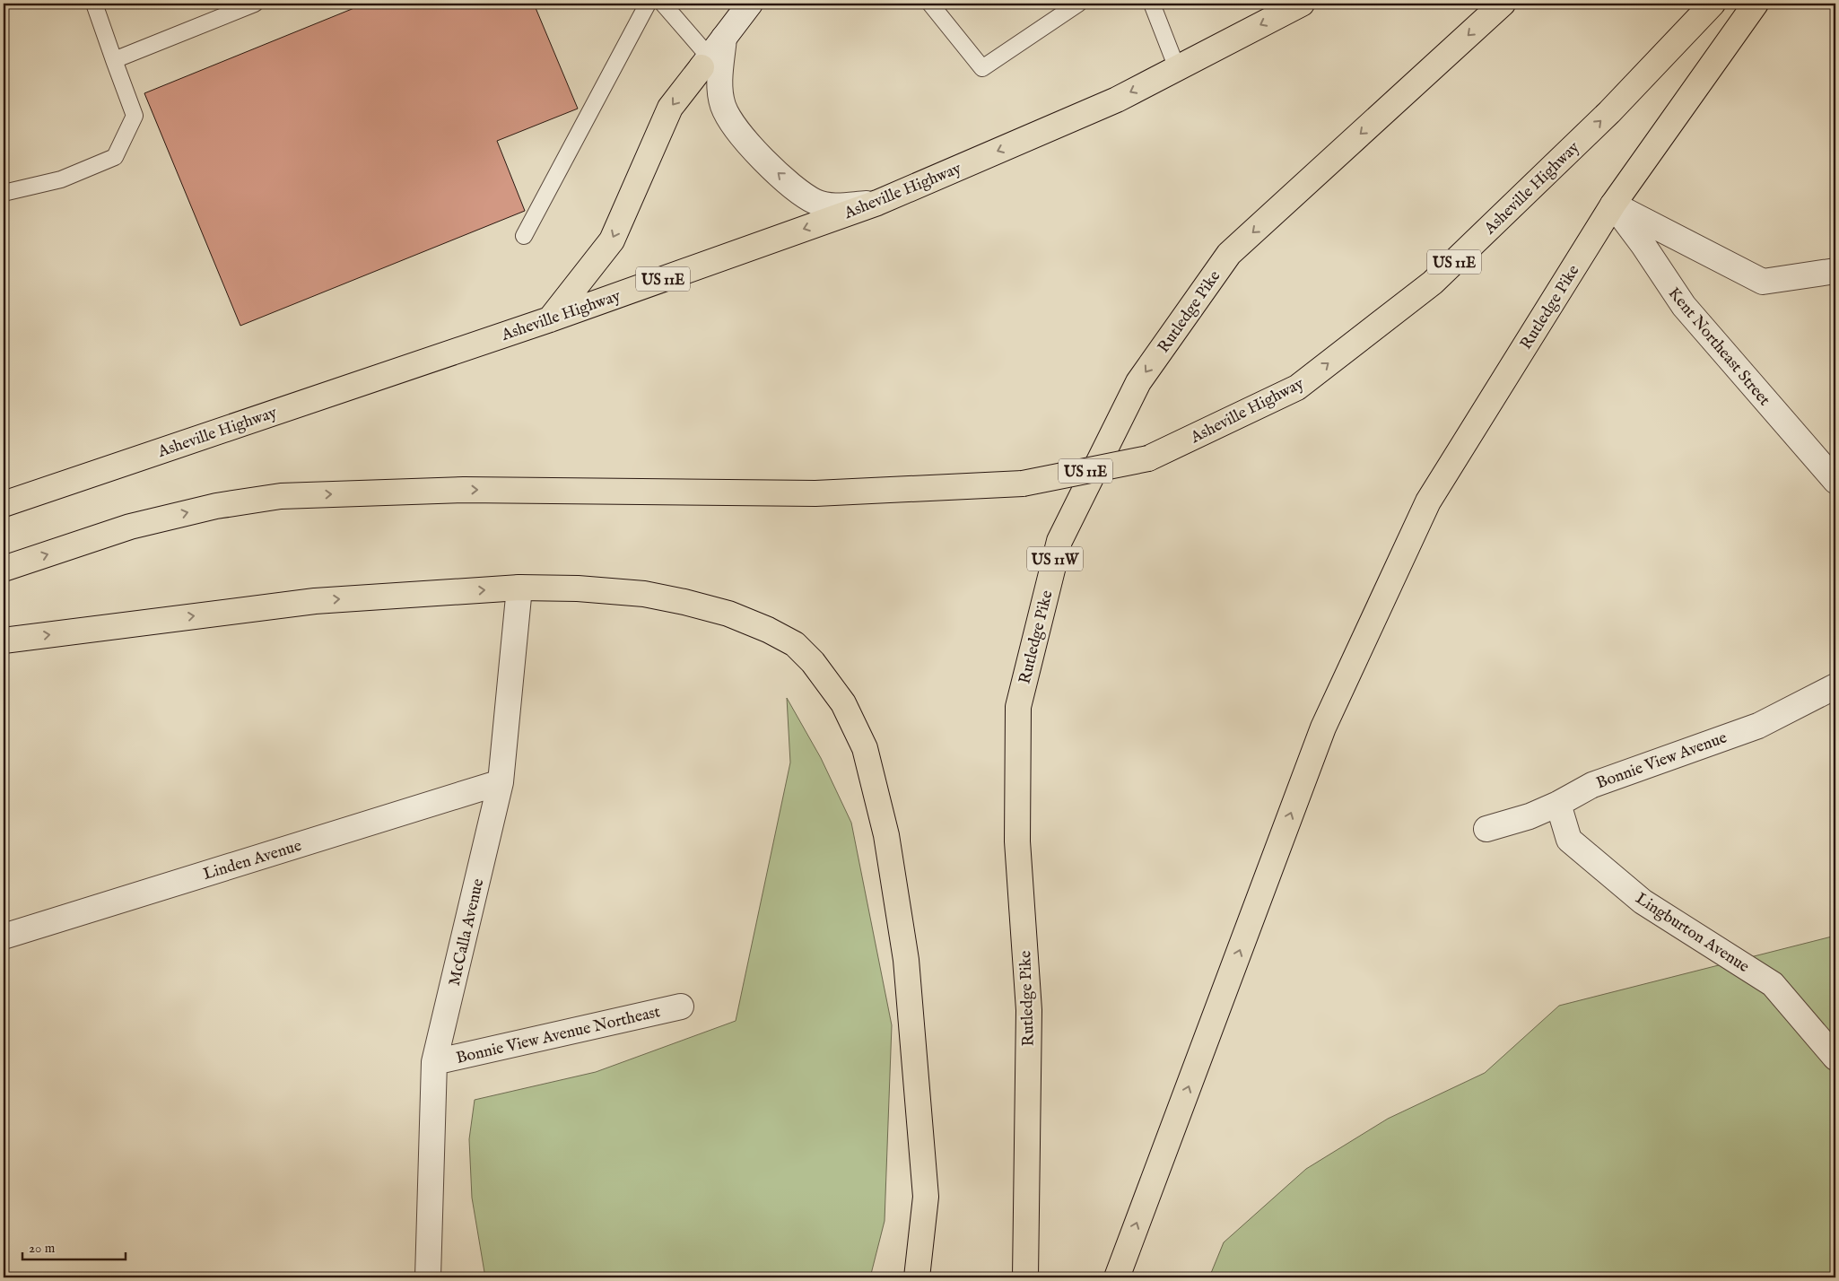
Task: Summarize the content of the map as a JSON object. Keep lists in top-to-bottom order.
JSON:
{
  "streets": {
    "main road": [
      "Asheville Highway",
      "US 11E",
      "Rutledge Pike",
      "US 11W"
    ],
    "street": [
      "Kent Northeast Street",
      "Bonnie View Avenue",
      "Linden Avenue",
      "McCalla Avenue",
      "Lingburton Avenue",
      "Bonnie View Avenue Northeast"
    ]
  },
  "crossings": [
    ["Rutledge Pike", "Kent Northeast Street"],
    ["Bonnie View Avenue", "Lingburton Avenue"],
    ["Linden Avenue", "McCalla Avenue"],
    ["McCalla Avenue", "Bonnie View Avenue Northeast"]
  ],
  "scale_bar": "20 m"
}
